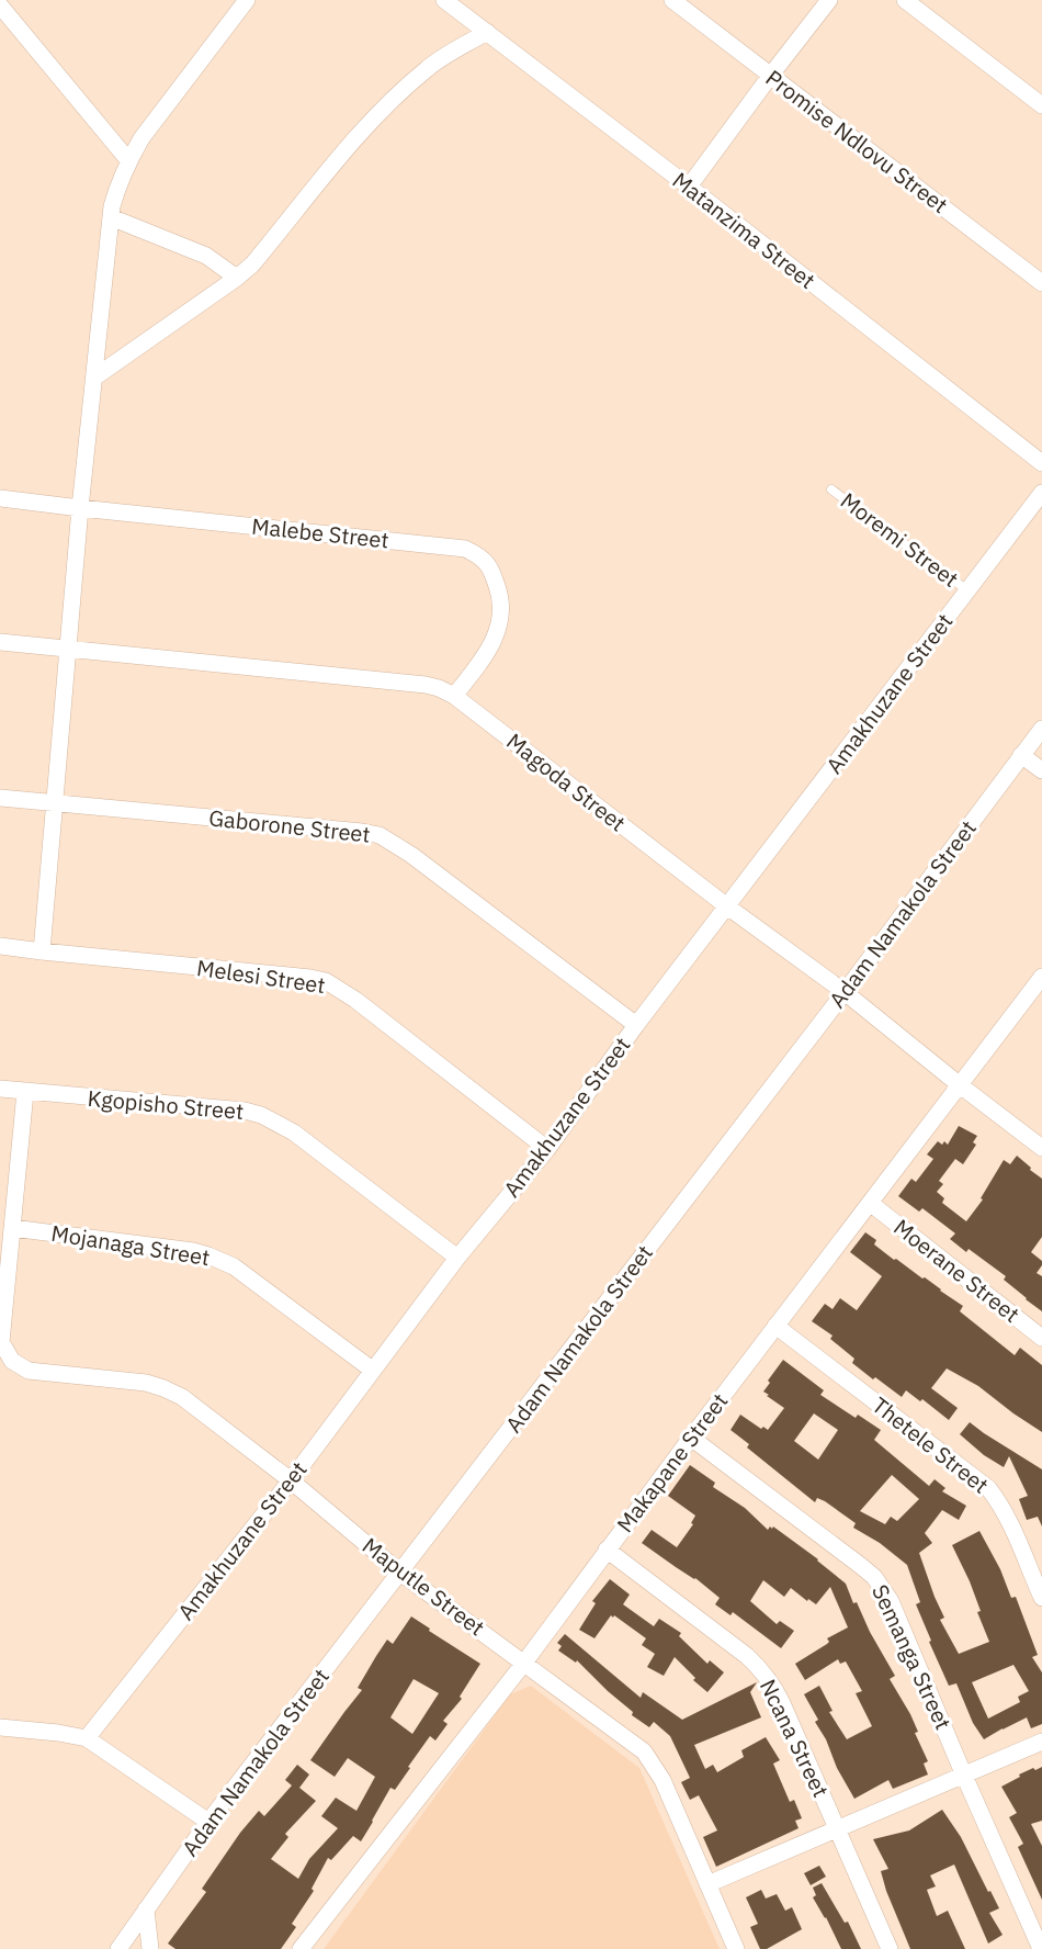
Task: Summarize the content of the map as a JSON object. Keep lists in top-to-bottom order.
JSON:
{
  "streets": {
    "street": [
      "Promise Ndlovu Street",
      "Matanzima Street",
      "Malebe Street",
      "Amakhuzane Street",
      "Magoda Street",
      "Gaborone Street",
      "Adam Namakola Street",
      "Melesi Street",
      "Kgopisho Street",
      "Mojanaga Street",
      "Moerane Street",
      "Thetele Street",
      "Makapane Street",
      "Maputle Street",
      "Semanga Street",
      "Ncana Street"
    ],
    "lane": ["Moremi Street"]
  },
  "crossings": [
    ["Malebe Street", "Magoda Street"],
    ["Moremi Street", "Amakhuzane Street"],
    ["Amakhuzane Street", "Magoda Street"],
    ["Amakhuzane Street", "Gaborone Street"],
    ["Amakhuzane Street", "Melesi Street"],
    ["Amakhuzane Street", "Kgopisho Street"],
    ["Amakhuzane Street", "Mojanaga Street"],
    ["Amakhuzane Street", "Maputle Street"],
    ["Magoda Street", "Adam Namakola Street"],
    ["Magoda Street", "Makapane Street"],
    ["Adam Namakola Street", "Maputle Street"],
    ["Mojanaga Street", "Maputle Street"],
    ["Moerane Street", "Makapane Street"],
    ["Thetele Street", "Makapane Street"],
    ["Makapane Street", "Maputle Street"],
    ["Makapane Street", "Semanga Street"],
    ["Makapane Street", "Ncana Street"]
  ]
}
